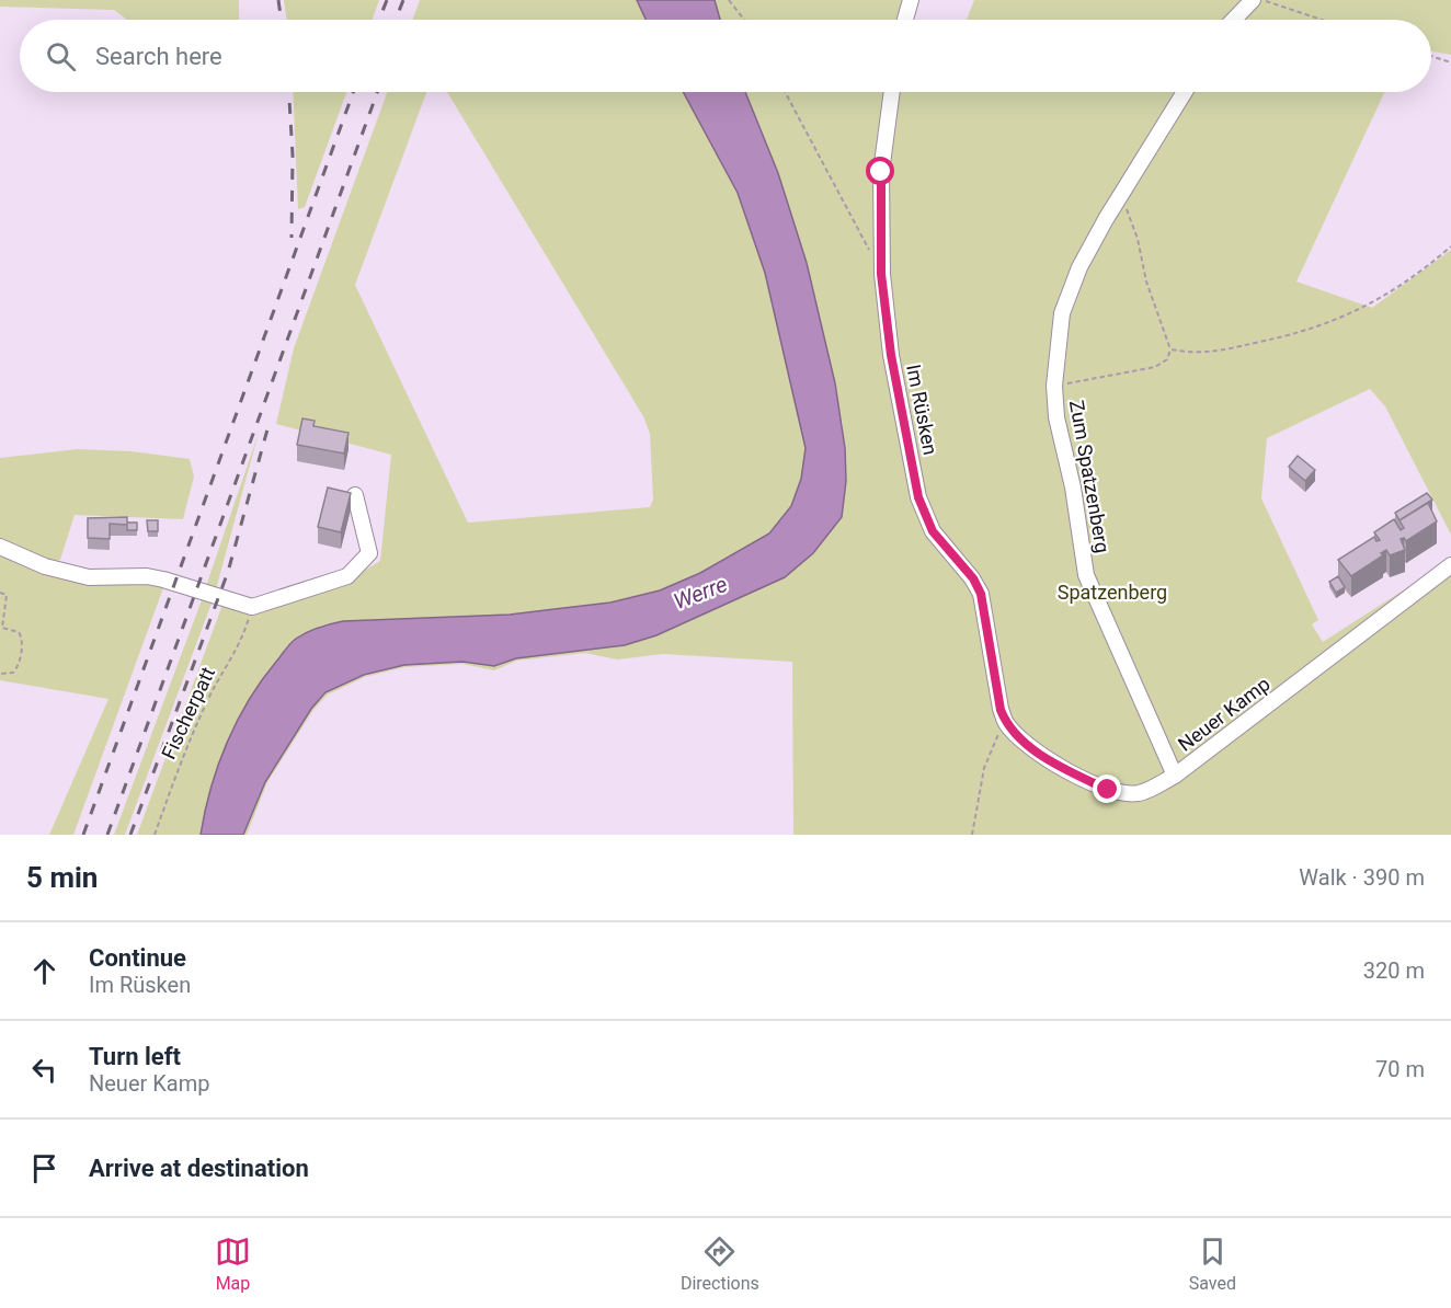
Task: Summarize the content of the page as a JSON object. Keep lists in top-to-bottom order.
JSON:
{
  "streets": {
    "street": ["Im Rüsken", "Zum Spatzenberg", "Neuer Kamp"],
    "path": ["Fischerpatt"]
  },
  "crossings": [
    ["Im Rüsken", "Neuer Kamp"],
    ["Zum Spatzenberg", "Neuer Kamp"]
  ],
  "water": ["Werre"],
  "parks": ["Spatzenberg"],
  "page": {
    "search": "Search here",
    "heading": ["5 min", "Walk · 390 m"],
    "list": [
      ["Continue", "Im Rüsken", "320 m"],
      ["Turn left", "Neuer Kamp", "70 m"],
      "Arrive at destination"
    ],
    "nav": ["Map", "Directions", "Saved"]
  }
}
